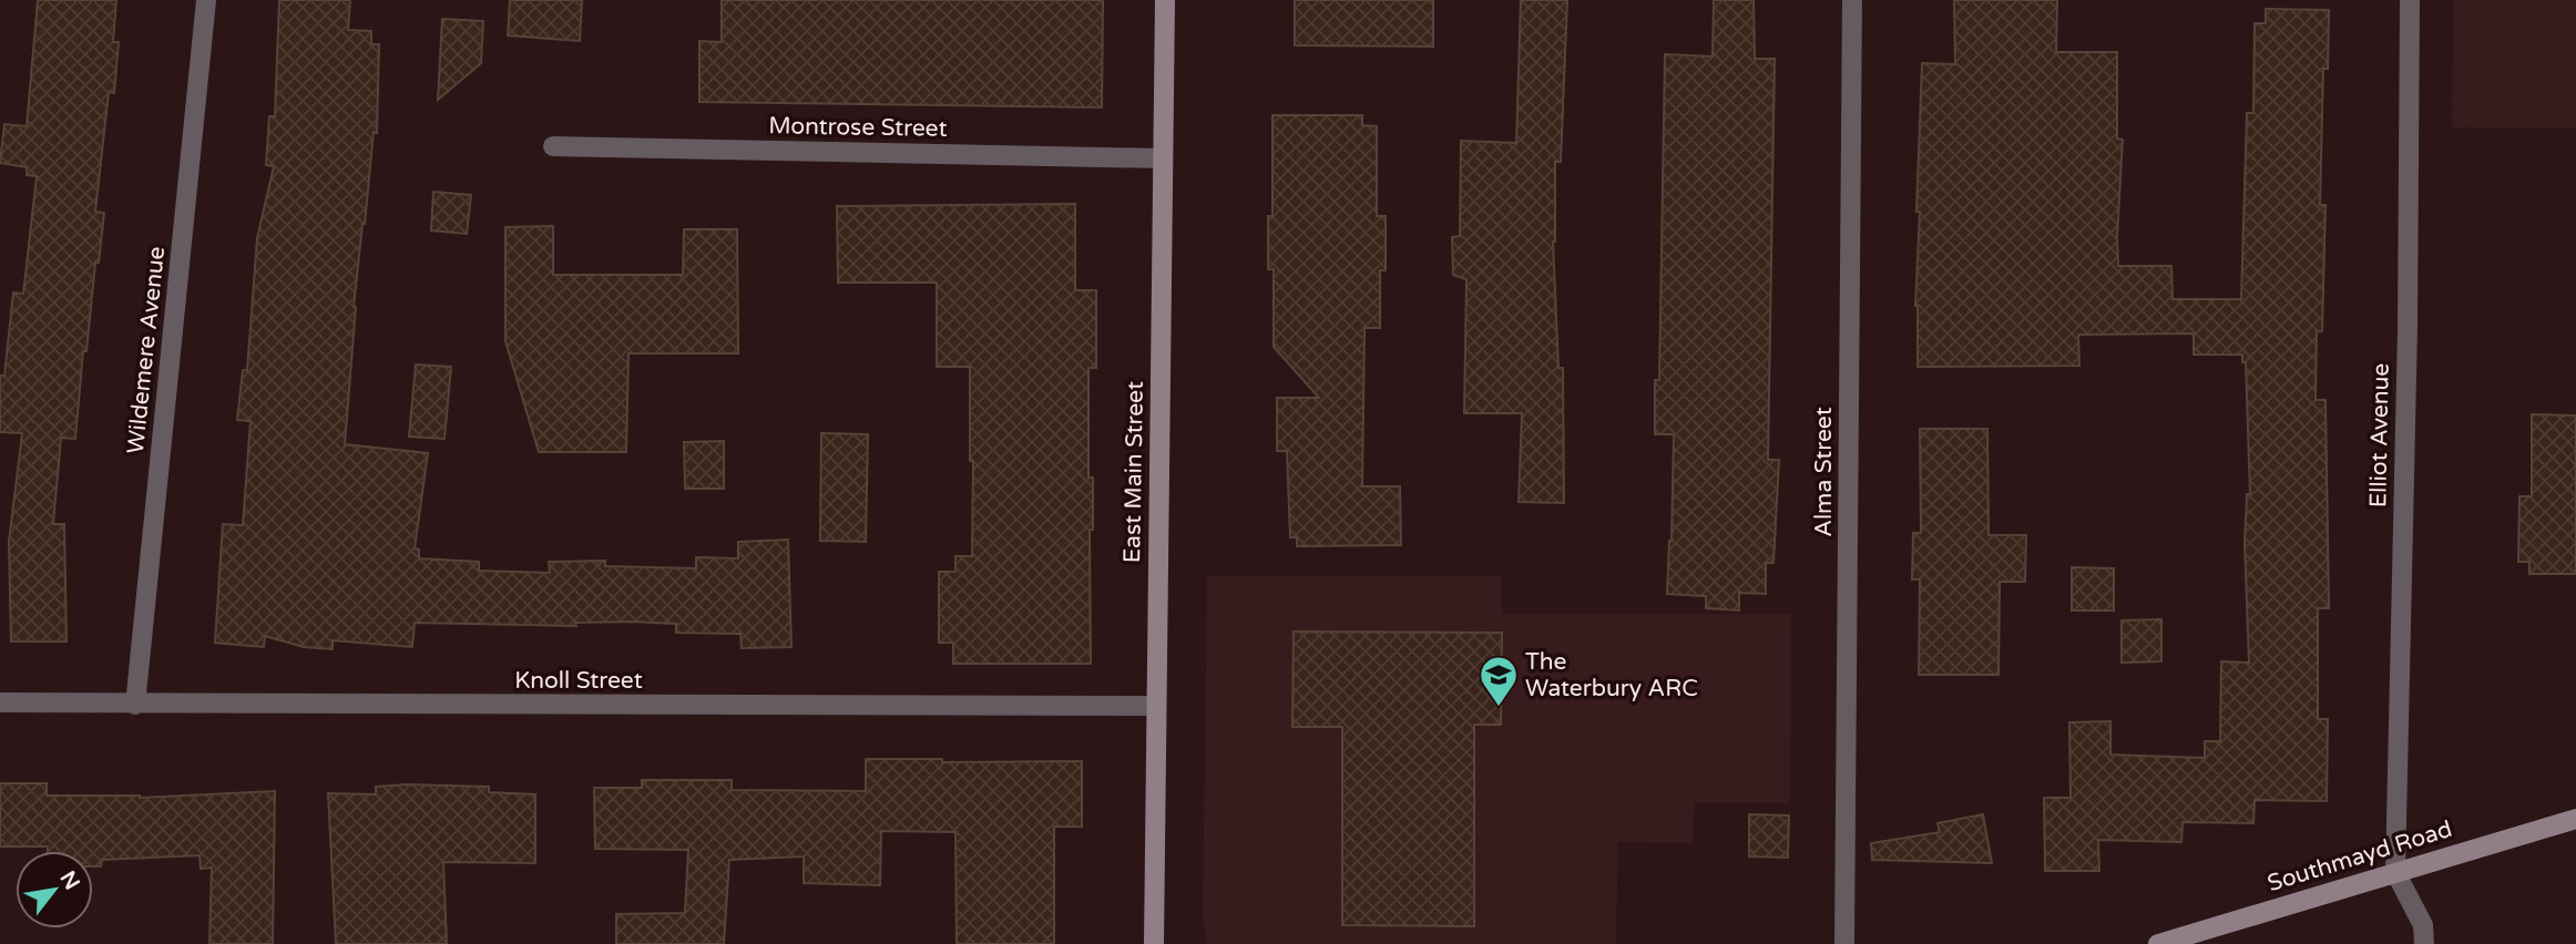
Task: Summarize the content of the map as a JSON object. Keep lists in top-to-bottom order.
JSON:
{
  "streets": {
    "main road": ["East Main Street", "Southmayd Road"],
    "street": [
      "Montrose Street",
      "Wildemere Avenue",
      "Elliot Avenue",
      "Alma Street",
      "Knoll Street"
    ]
  },
  "crossings": [
    ["Montrose Street", "East Main Street"],
    ["Wildemere Avenue", "Knoll Street"],
    ["Elliot Avenue", "Southmayd Road"],
    ["East Main Street", "Knoll Street"]
  ],
  "places": {
    "school or university": ["The Waterbury ARC"]
  },
  "north": "top right"
}
